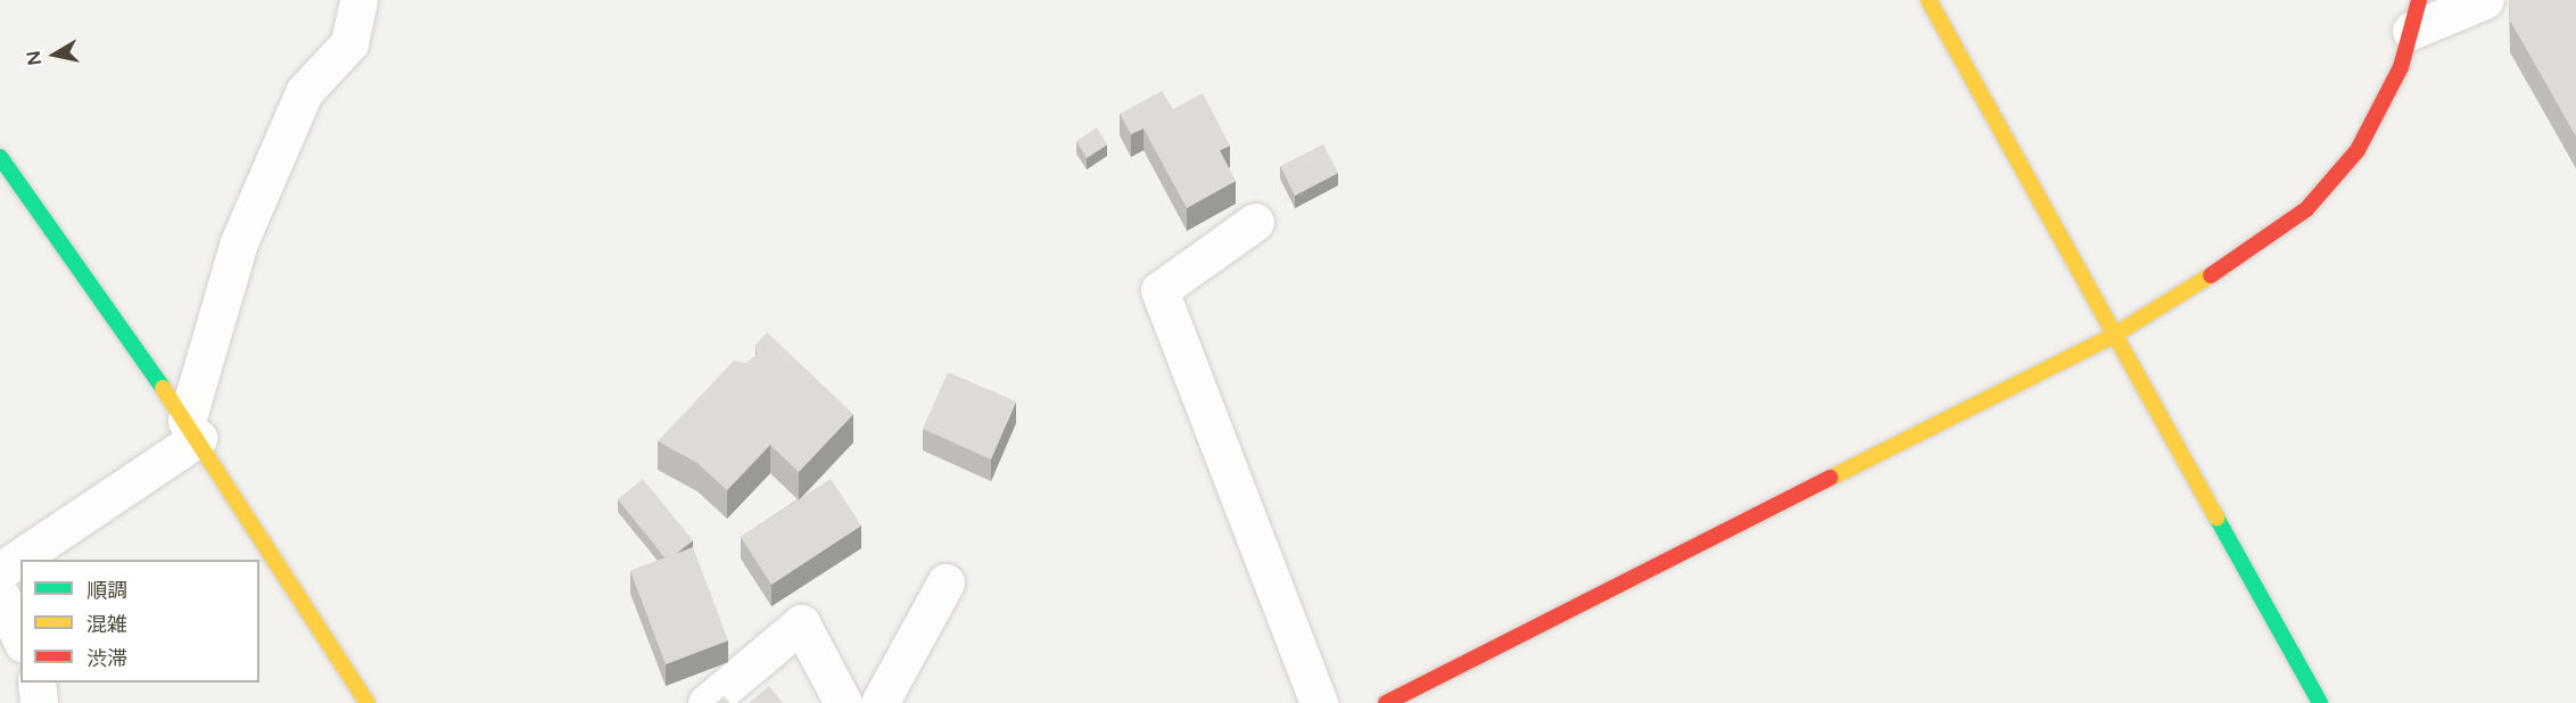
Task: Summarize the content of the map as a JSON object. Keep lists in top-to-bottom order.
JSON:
{
  "legend": ["順調", "混雑", "渋滞"],
  "north": "left"
}
